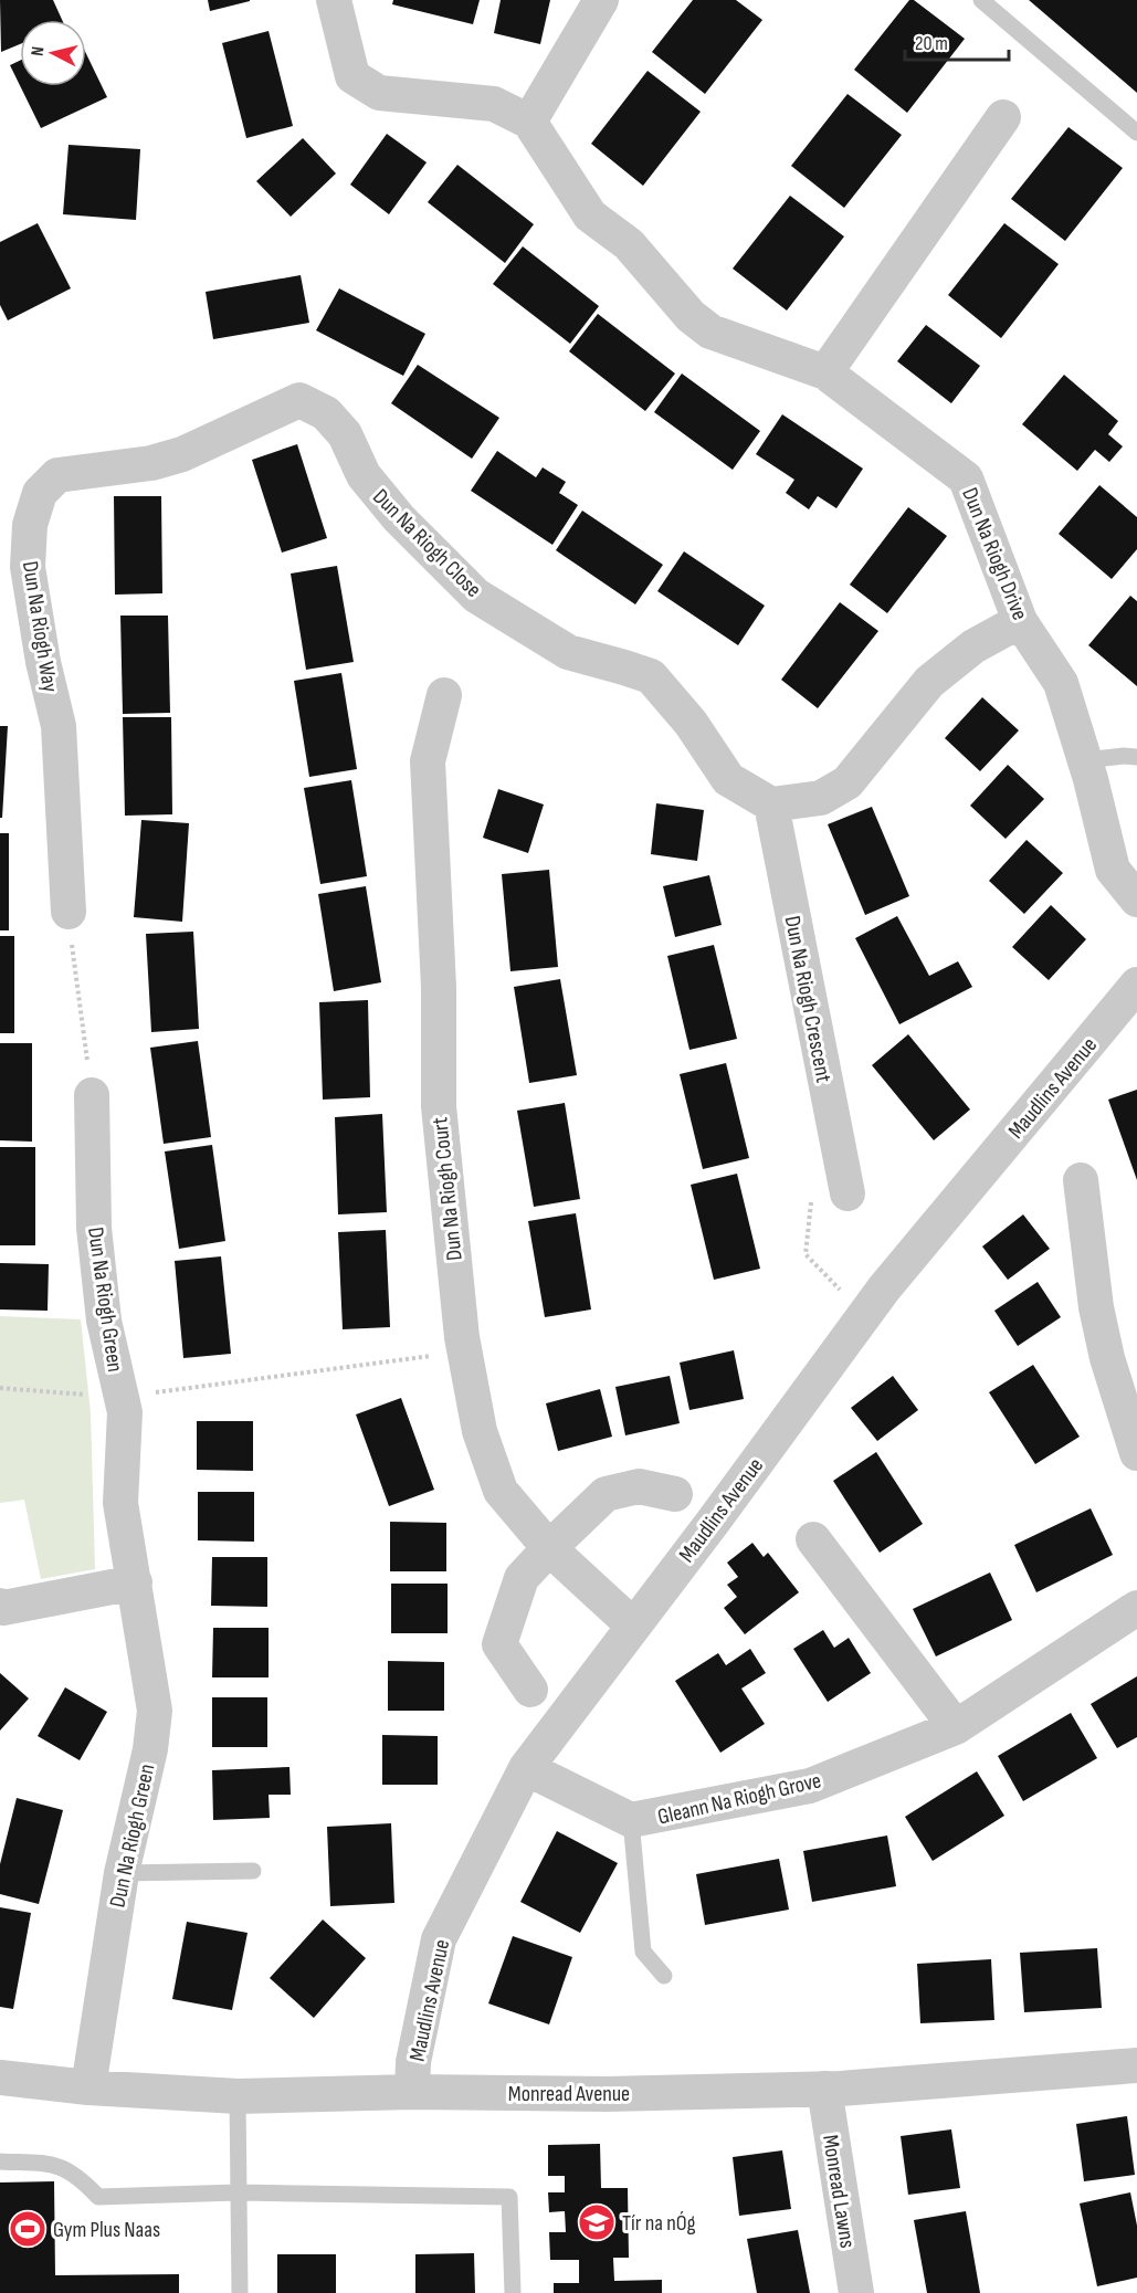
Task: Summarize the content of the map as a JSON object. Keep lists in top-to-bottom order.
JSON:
{
  "streets": {
    "street": [
      "Dun Na Riogh Close",
      "Dun Na Riogh Drive",
      "Dun Na Riogh Way",
      "Dun Na Riogh Crescent",
      "Maudlins Avenue",
      "Dun Na Riogh Court",
      "Dun Na Riogh Green",
      "Gleann Na Riogh Grove",
      "Monread Avenue",
      "Monread Lawns"
    ]
  },
  "crossings": [
    ["Dun Na Riogh Close", "Dun Na Riogh Way"],
    ["Dun Na Riogh Close", "Dun Na Riogh Crescent"],
    ["Maudlins Avenue", "Dun Na Riogh Court"],
    ["Maudlins Avenue", "Gleann Na Riogh Grove"],
    ["Maudlins Avenue", "Monread Avenue"],
    ["Dun Na Riogh Green", "Monread Avenue"],
    ["Monread Avenue", "Monread Lawns"]
  ],
  "places": {
    "school or university": ["Tír na nÓg"],
    "sports": ["Gym Plus Naas"]
  },
  "scale_bar": "20 m",
  "north": "left"
}
